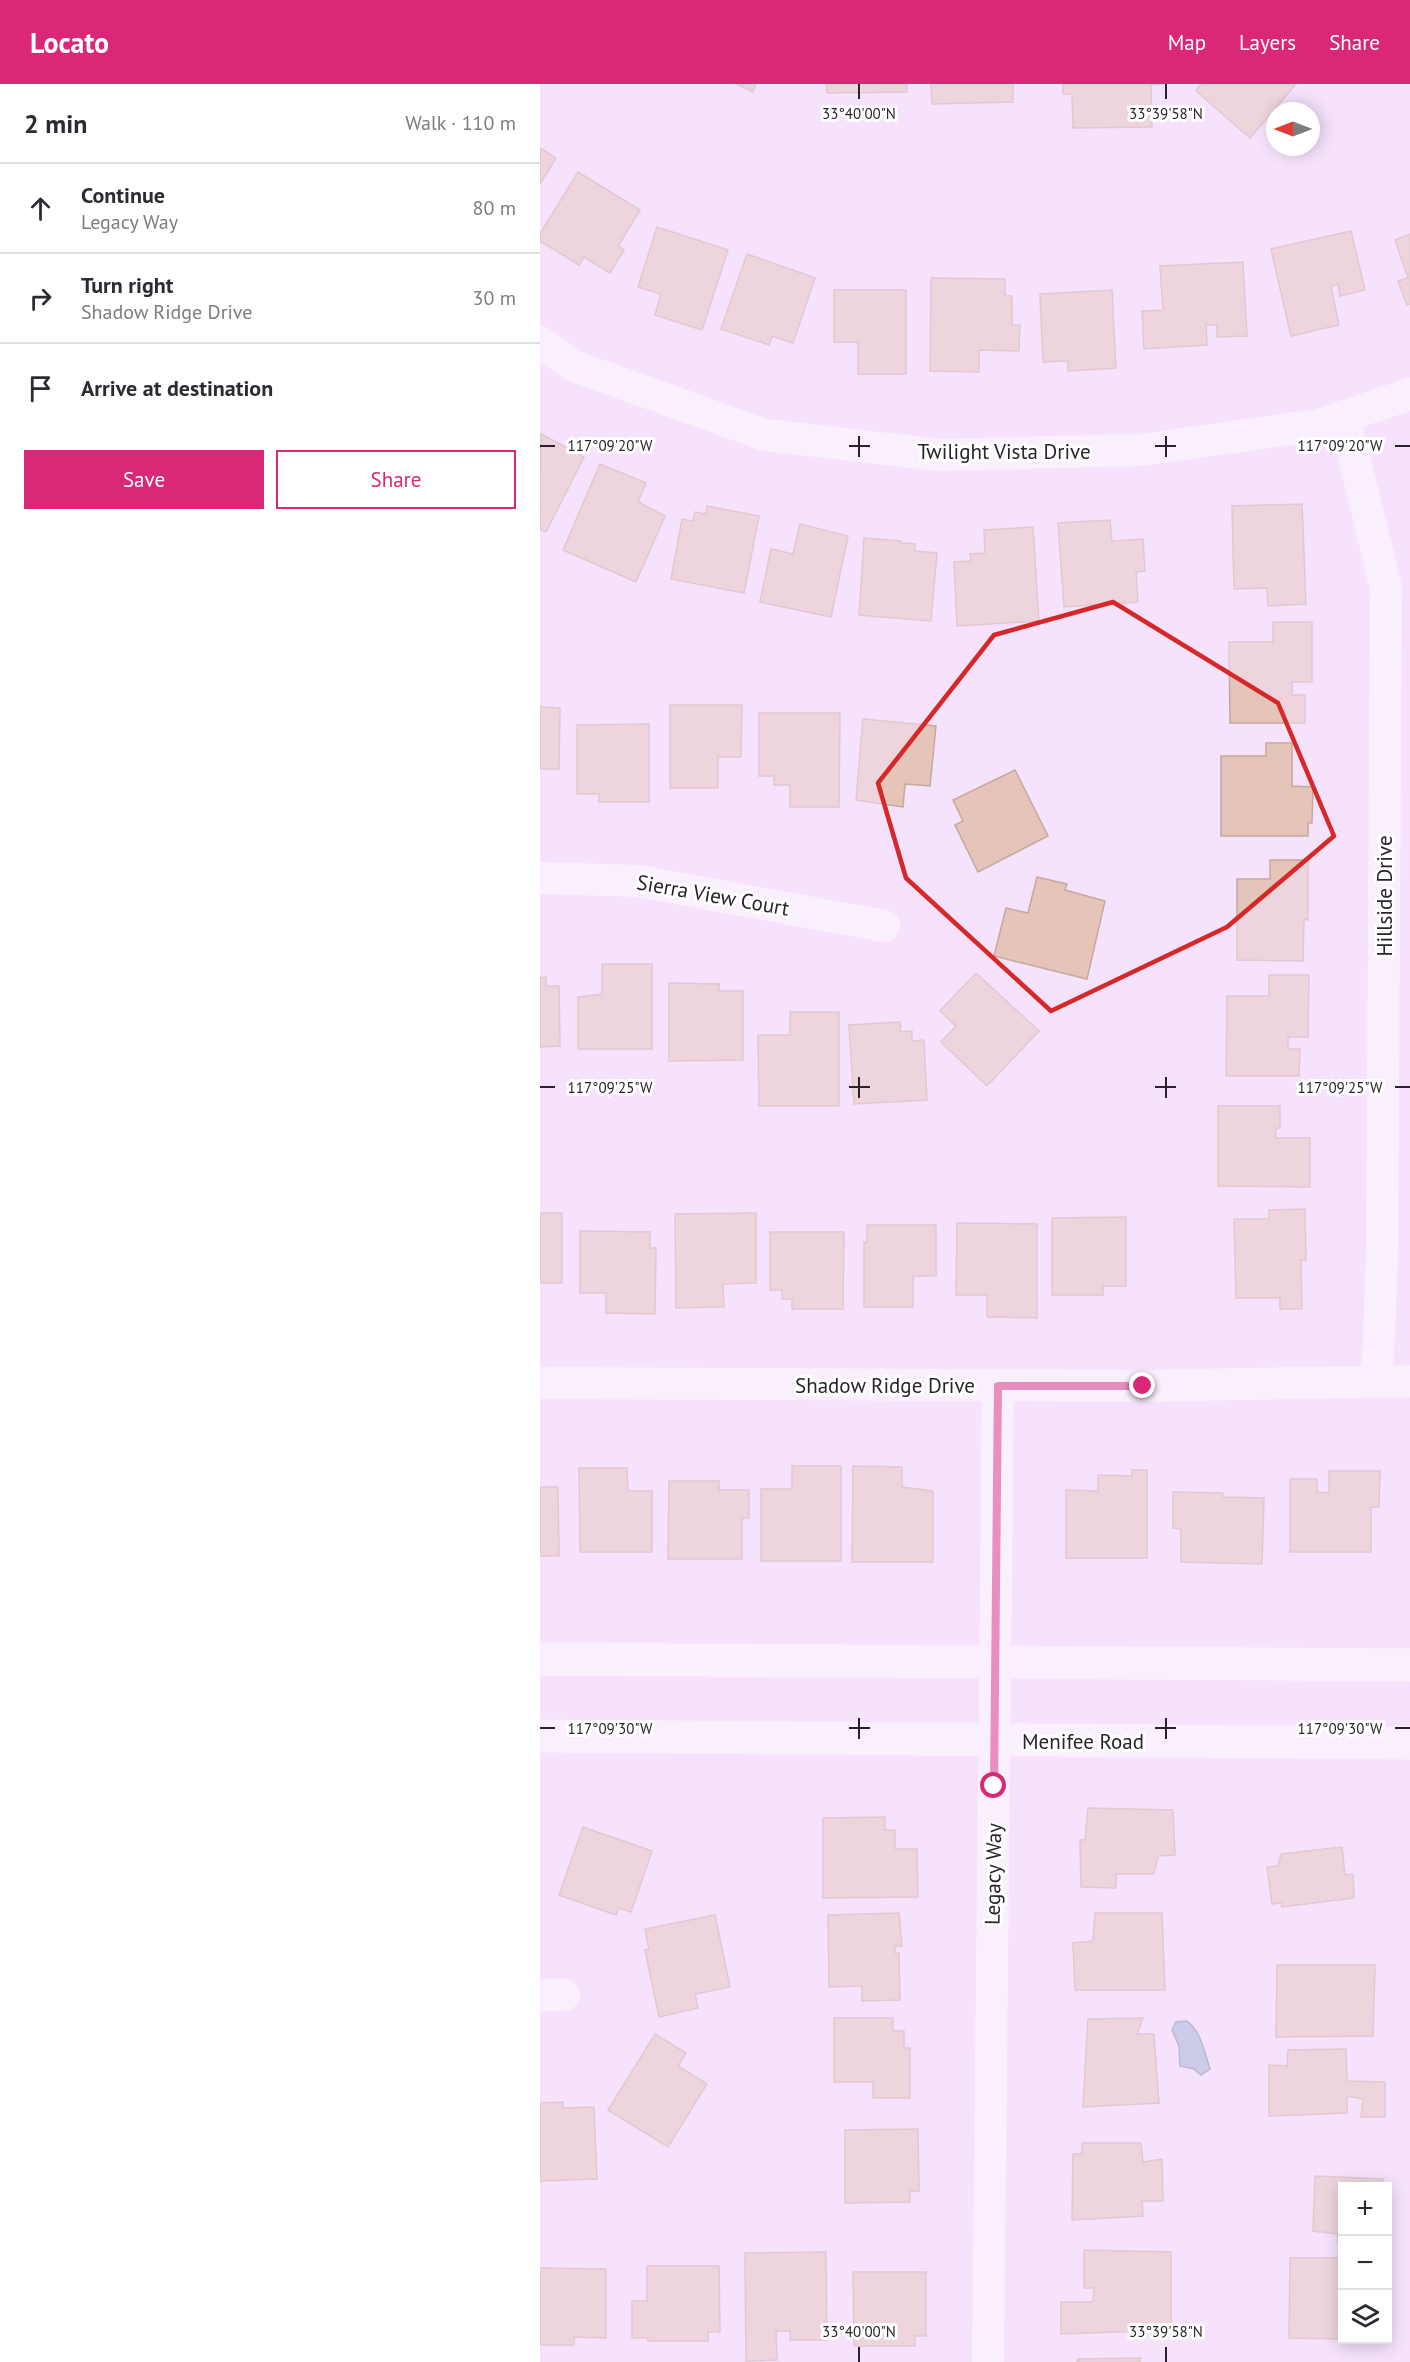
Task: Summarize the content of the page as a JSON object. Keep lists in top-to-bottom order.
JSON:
{
  "streets": {
    "main road": ["Menifee Road"],
    "street": [
      "Twilight Vista Drive",
      "Sierra View Court",
      "Hillside Drive",
      "Shadow Ridge Drive",
      "Legacy Way"
    ]
  },
  "crossings": [
    ["Twilight Vista Drive", "Hillside Drive"],
    ["Hillside Drive", "Shadow Ridge Drive"],
    ["Shadow Ridge Drive", "Legacy Way"],
    ["Menifee Road", "Legacy Way"]
  ],
  "north": "left",
  "page": {
    "header": "Locato",
    "nav": ["Map", "Layers", "Share"],
    "heading": ["2 min", "Walk · 110 m"],
    "list": [
      ["Continue", "Legacy Way", "80 m"],
      ["Turn right", "Shadow Ridge Drive", "30 m"],
      "Arrive at destination"
    ],
    "buttons": ["Save", "Share"],
    "map_buttons": ["+", "−"]
  },
  "coordinates": [
    "33°40'00\"N",
    "33°39'58\"N",
    "117°09'20\"W",
    "117°09'25\"W",
    "117°09'30\"W"
  ]
}
